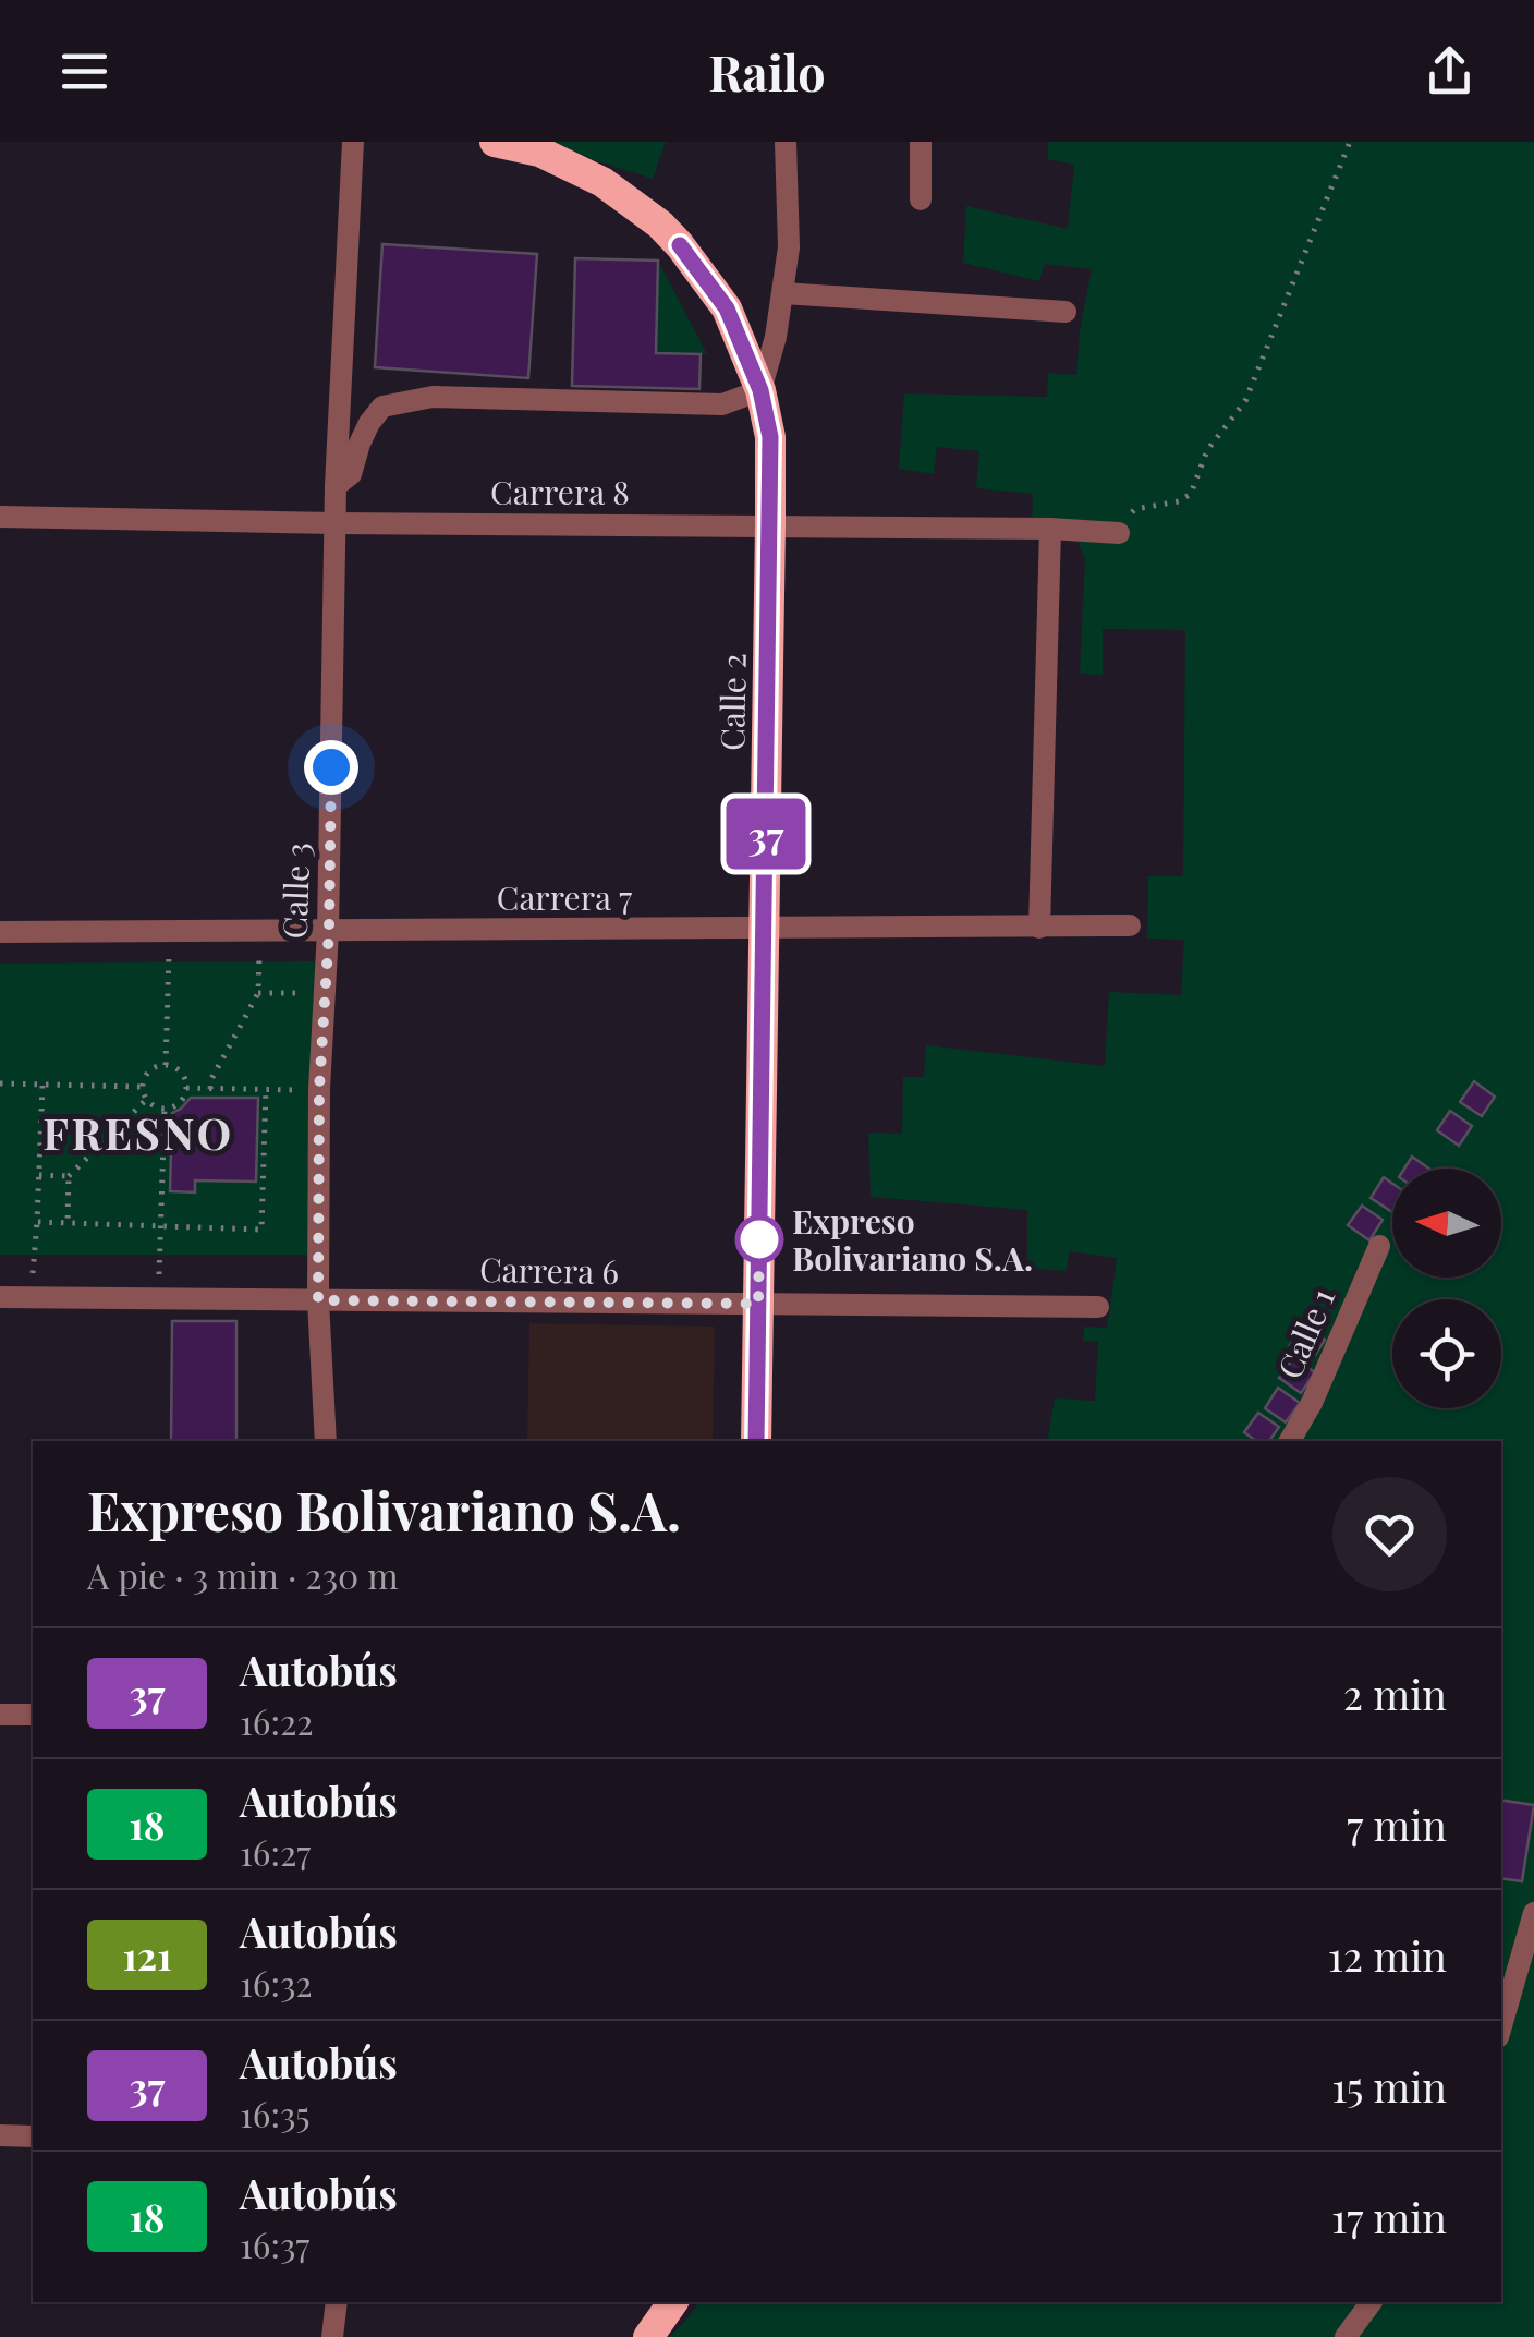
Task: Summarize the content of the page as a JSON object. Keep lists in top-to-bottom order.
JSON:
{
  "streets": {
    "highway": ["Calle 2"],
    "street": [
      "Carrera 8",
      "Calle 3",
      "Carrera 7",
      "Carrera 6",
      "Calle 1"
    ]
  },
  "crossings": [
    ["Carrera 8", "Calle 2"],
    ["Carrera 8", "Calle 3"],
    ["Calle 2", "Carrera 7"],
    ["Calle 2", "Carrera 6"],
    ["Calle 3", "Carrera 7"],
    ["Calle 3", "Carrera 6"]
  ],
  "districts": ["FRESNO"],
  "places": ["Expreso Bolivariano S.A."],
  "lines": ["bus line 37"],
  "north": "left",
  "page": {
    "header": "Railo",
    "on_map": "37",
    "heading": ["Expreso Bolivariano S.A.", "A pie · 3 min · 230 m"],
    "list": [
      {
        "mark": "37",
        "name": "Autobús",
        "note": "16:22",
        "value": "2 min"
      },
      {
        "mark": "18",
        "name": "Autobús",
        "note": "16:27",
        "value": "7 min"
      },
      {
        "mark": "121",
        "name": "Autobús",
        "note": "16:32",
        "value": "12 min"
      },
      {
        "mark": "37",
        "name": "Autobús",
        "note": "16:35",
        "value": "15 min"
      },
      {
        "mark": "18",
        "name": "Autobús",
        "note": "16:37",
        "value": "17 min"
      }
    ]
  }
}
